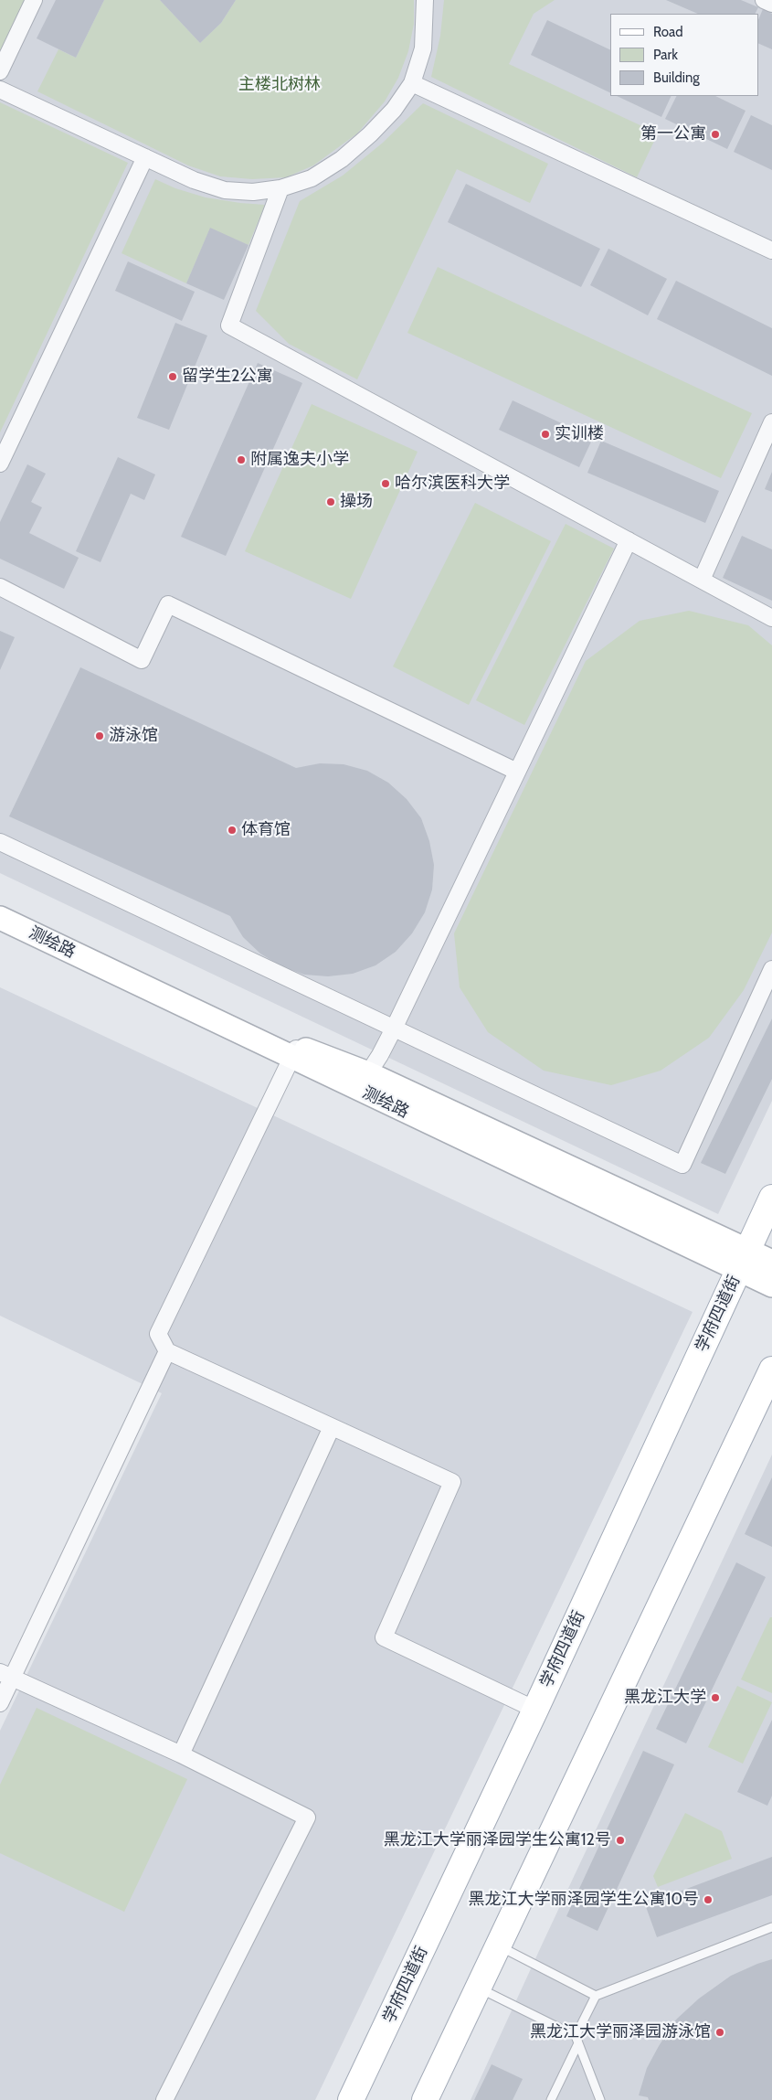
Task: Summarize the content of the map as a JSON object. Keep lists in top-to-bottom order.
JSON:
{
  "streets": {
    "main road": ["测绘路", "学府四道街"]
  },
  "crossings": [
    ["测绘路", "学府四道街"]
  ],
  "parks": ["主楼北树林"],
  "places": [
    "第一公寓",
    "留学生2公寓",
    "实训楼",
    "附属逸夫小学",
    "哈尔滨医科大学",
    "操场",
    "游泳馆",
    "体育馆",
    "黑龙江大学",
    "黑龙江大学丽泽园学生公寓12号",
    "黑龙江大学丽泽园学生公寓10号",
    "黑龙江大学丽泽园游泳馆"
  ],
  "legend": ["Road", "Park", "Building"]
}
